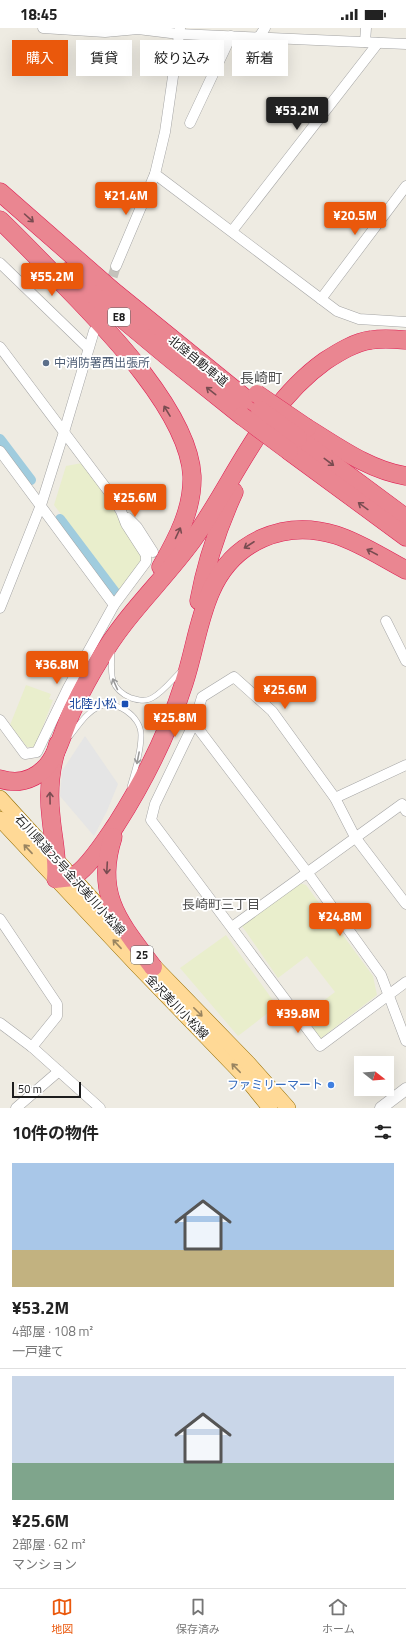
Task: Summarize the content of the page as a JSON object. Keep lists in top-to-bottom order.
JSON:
{
  "streets": {
    "highway": ["E8", "北陸自動車道"],
    "main road": ["石川県道25号金沢美川小松線", "25", "金沢美川小松線"]
  },
  "crossings": [
    ["石川県道25号金沢美川小松線", "金沢美川小松線"]
  ],
  "one_way": ["石川県道25号金沢美川小松線", "金沢美川小松線"],
  "districts": ["長崎町", "長崎町三丁目"],
  "places": {
    "other": ["中消防署西出張所", "ファミリーマート"],
    "transit": ["北陸小松"]
  },
  "scale_bar": "50 m",
  "north": "right",
  "page": {
    "status": "18:45",
    "chip": [
      "購入",
      "賃貸",
      "絞り込み",
      "新着"
    ],
    "price": [
      "¥53.2M",
      "¥21.4M",
      "¥20.5M",
      "¥55.2M",
      "¥25.6M",
      "¥36.8M",
      "¥25.6M",
      "¥25.8M",
      "¥24.8M",
      "¥39.8M"
    ],
    "scale": "50 m",
    "heading": "10件の物件",
    "list": [
      {
        "name": "¥53.2M",
        "note": "4部屋 · 108 m² · 一戸建て"
      },
      {
        "name": "¥25.6M",
        "note": "2部屋 · 62 m² · マンション"
      }
    ],
    "tabs": ["地図", "保存済み", "ホーム"]
  }
}
